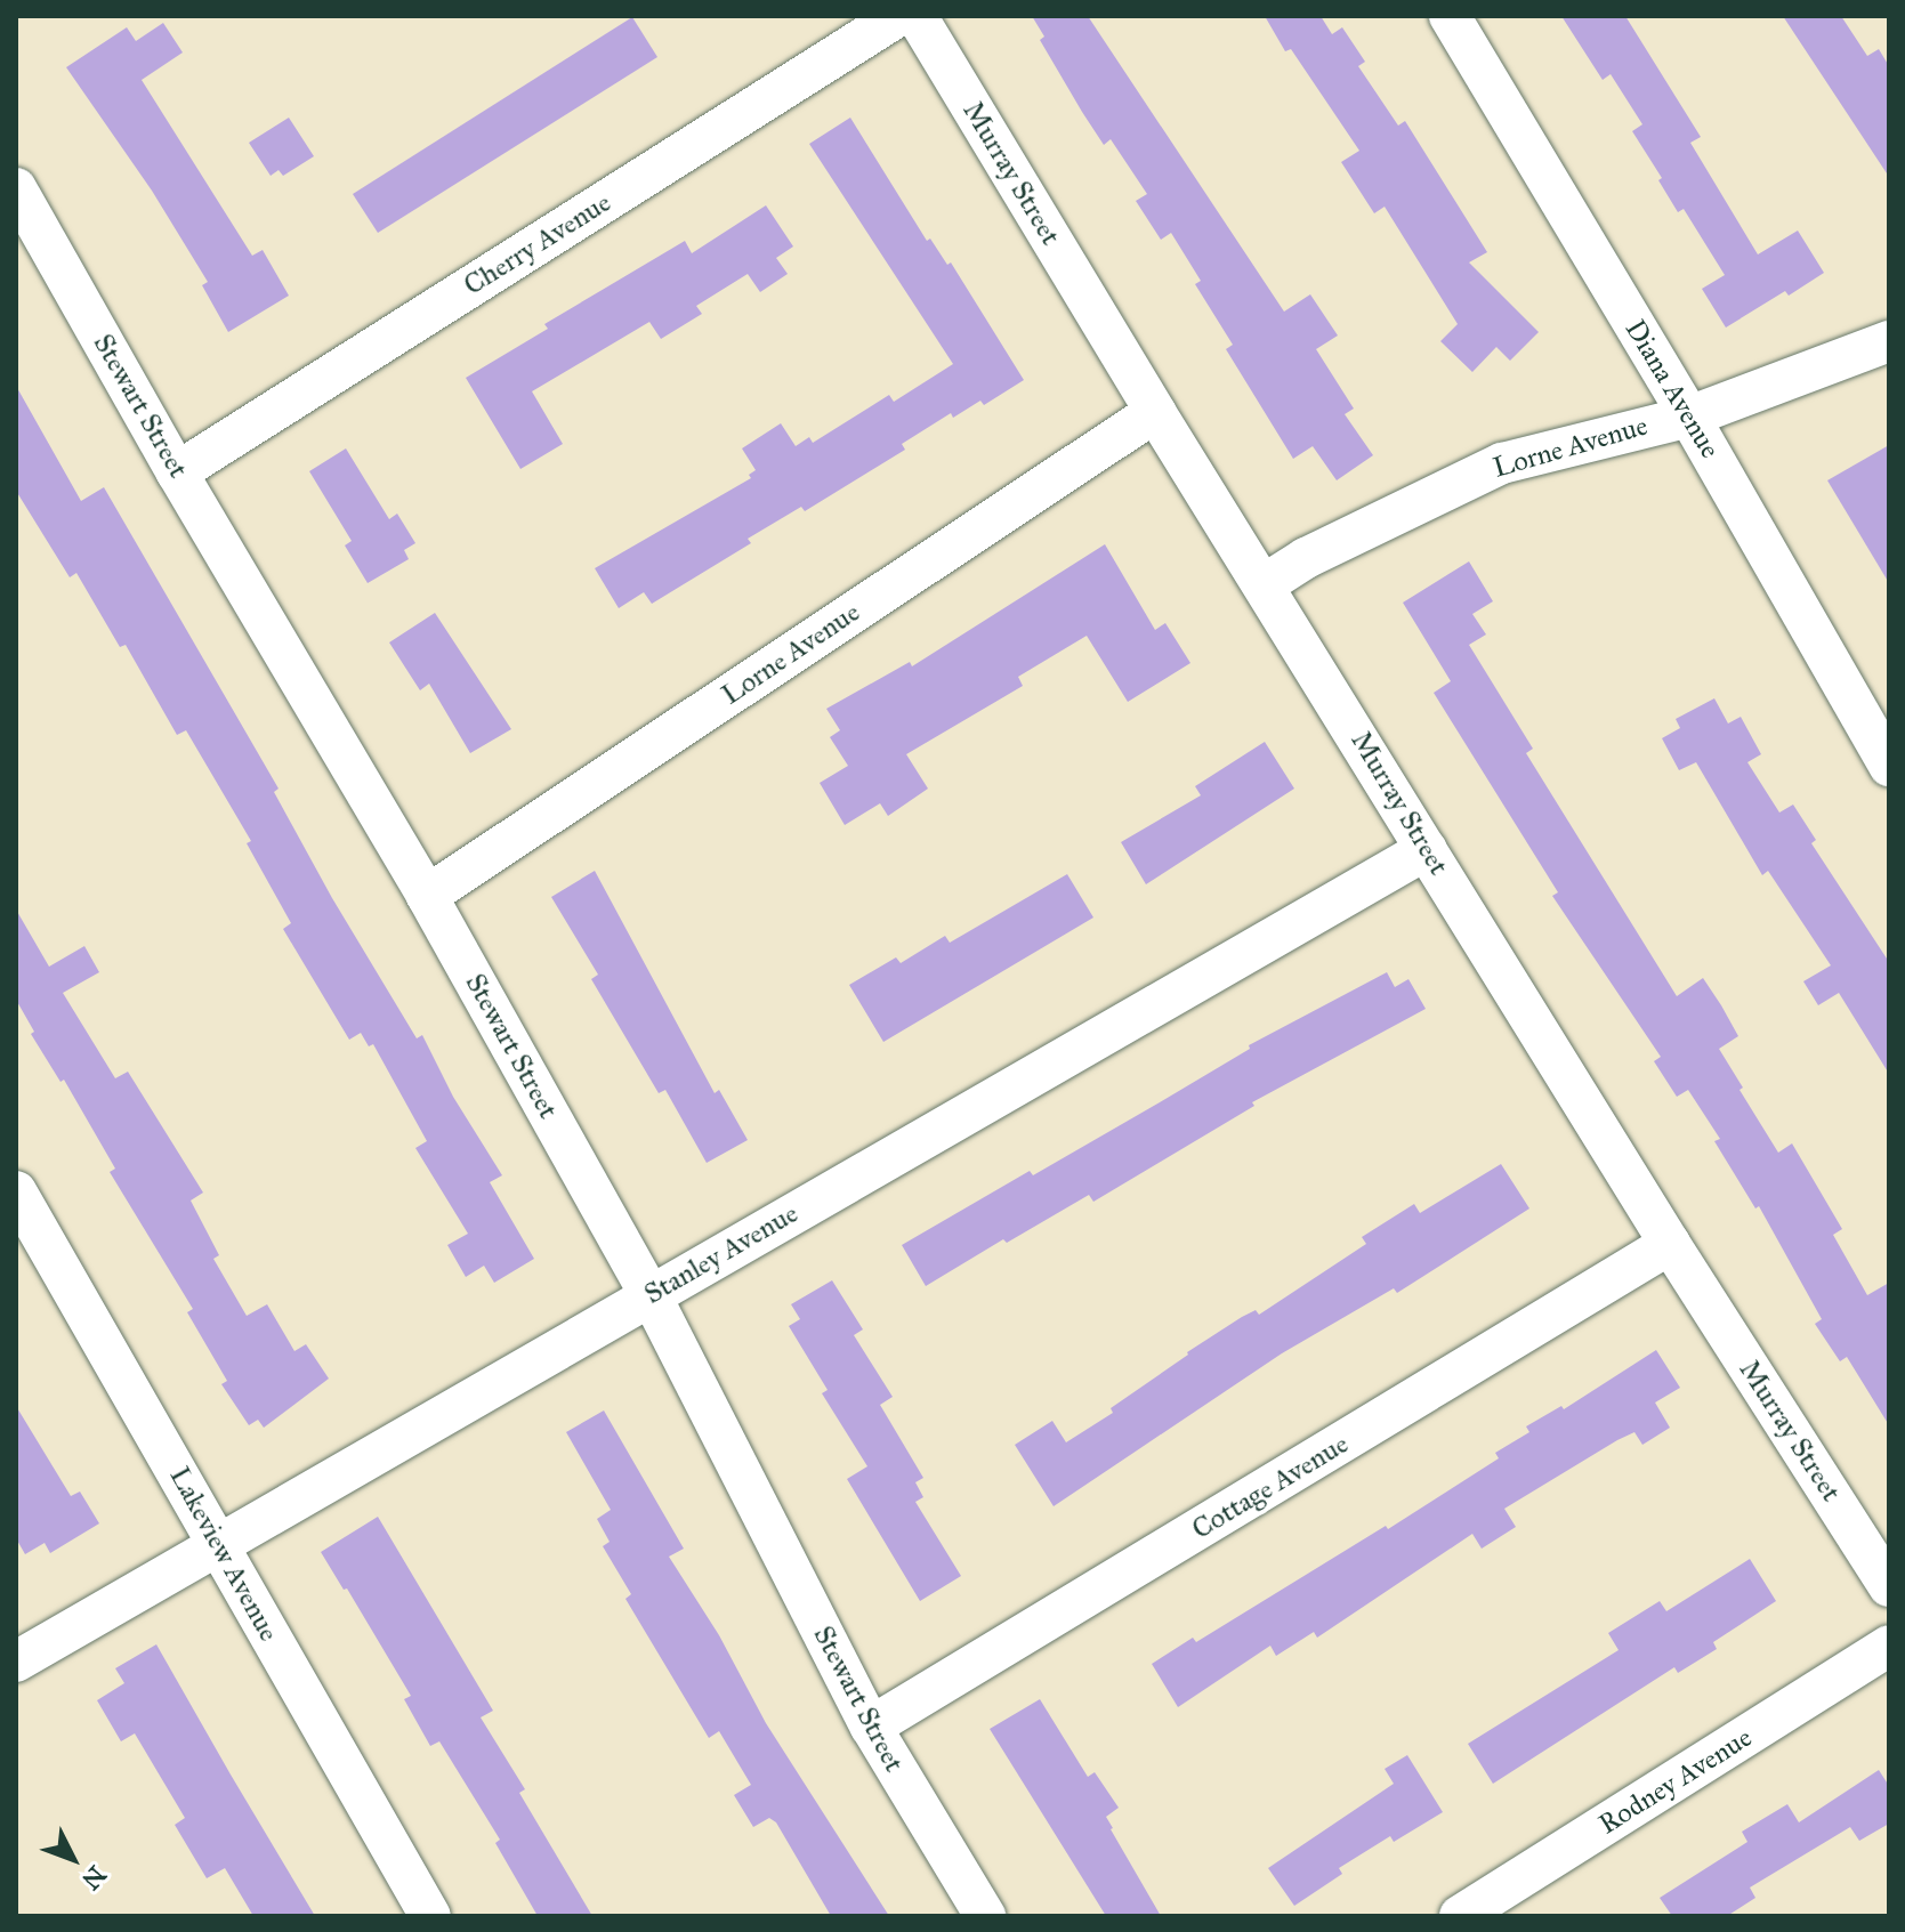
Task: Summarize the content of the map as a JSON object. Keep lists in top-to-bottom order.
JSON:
{
  "streets": {
    "street": [
      "Murray Street",
      "Cherry Avenue",
      "Diana Avenue",
      "Stewart Street",
      "Lorne Avenue",
      "Stanley Avenue",
      "Cottage Avenue",
      "Lakeview Avenue",
      "Rodney Avenue"
    ]
  },
  "crossings": [
    ["Murray Street", "Lorne Avenue"],
    ["Murray Street", "Stanley Avenue"],
    ["Murray Street", "Cottage Avenue"],
    ["Cherry Avenue", "Stewart Street"],
    ["Diana Avenue", "Lorne Avenue"],
    ["Stewart Street", "Lorne Avenue"],
    ["Stewart Street", "Stanley Avenue"],
    ["Stewart Street", "Cottage Avenue"],
    ["Stanley Avenue", "Lakeview Avenue"]
  ],
  "north": "bottom right"
}
